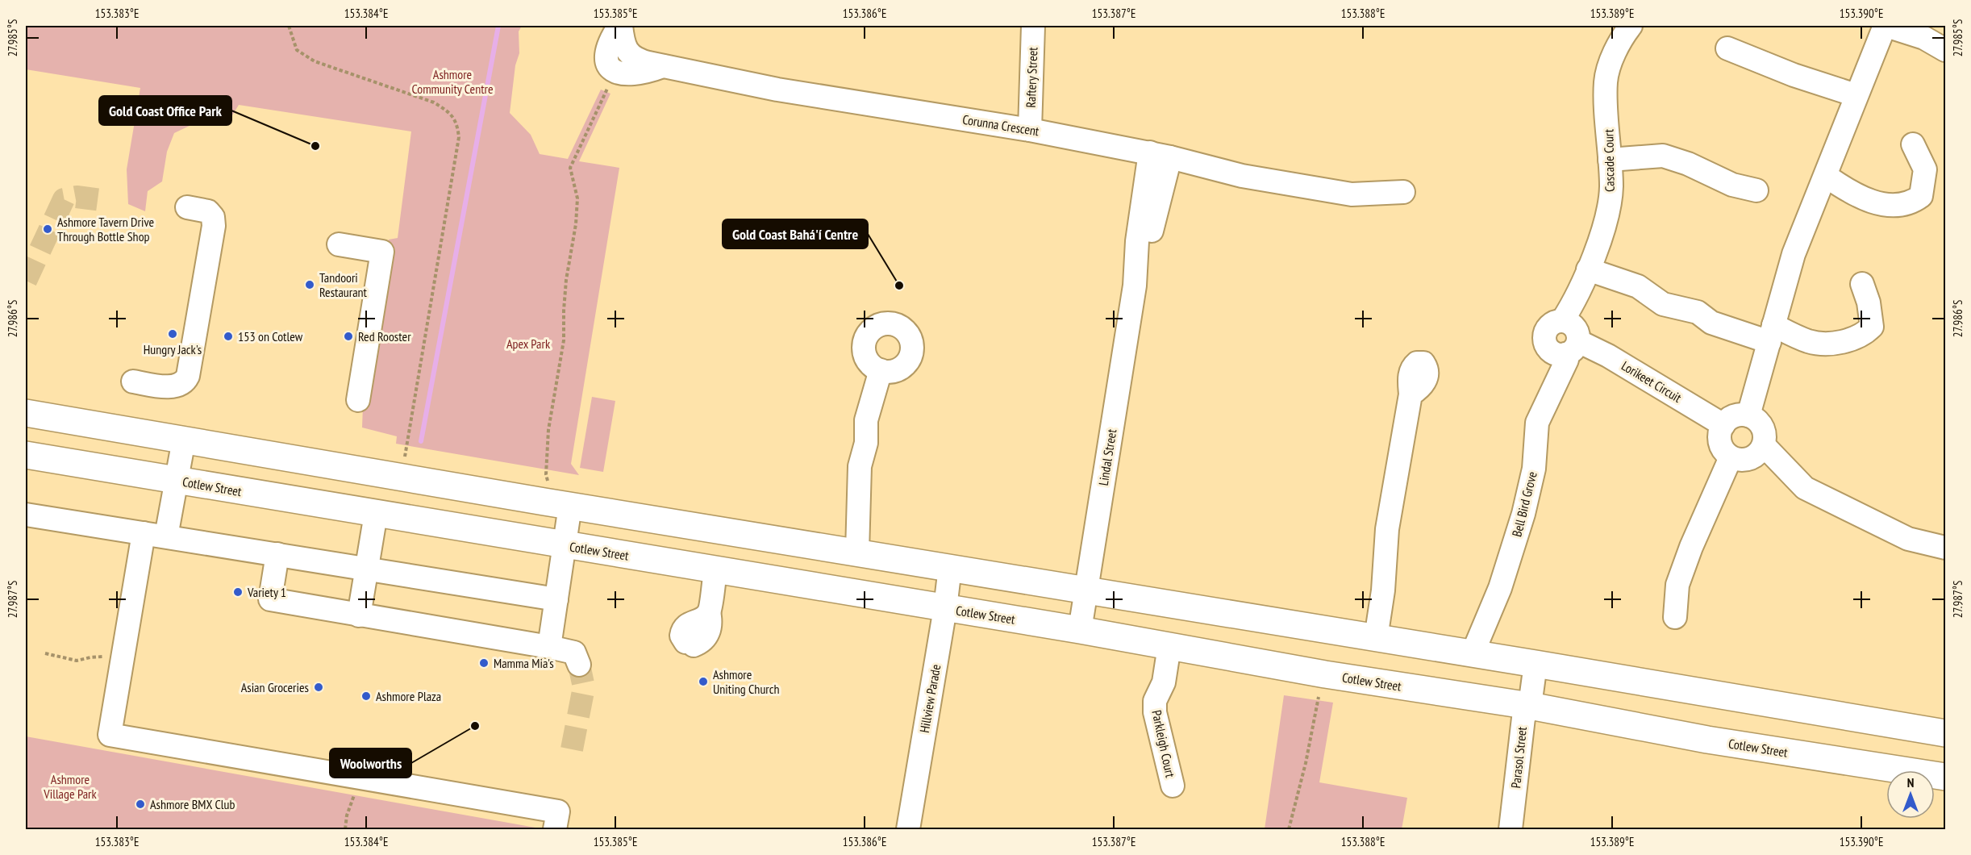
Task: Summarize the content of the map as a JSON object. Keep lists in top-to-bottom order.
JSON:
{
  "streets": {
    "main road": ["Cotlew Street"],
    "street": [
      "Raftery Street",
      "Corunna Crescent",
      "Cascade Court",
      "Lorikeet Circuit",
      "Lindal Street",
      "Bell Bird Grove",
      "Hillview Parade",
      "Parkleigh Court",
      "Parasol Street"
    ]
  },
  "crossings": [
    ["Raftery Street", "Corunna Crescent"],
    ["Corunna Crescent", "Lindal Street"],
    ["Cascade Court", "Lorikeet Circuit"],
    ["Cascade Court", "Bell Bird Grove"],
    ["Lorikeet Circuit", "Bell Bird Grove"],
    ["Lindal Street", "Cotlew Street"],
    ["Cotlew Street", "Hillview Parade"],
    ["Cotlew Street", "Parkleigh Court"],
    ["Cotlew Street", "Parasol Street"]
  ],
  "parks": ["Ashmore Community Centre", "Apex Park", "Ashmore Village Park"],
  "places": [
    "Gold Coast Office Park",
    "Ashmore Tavern Drive Through Bottle Shop",
    "Tandoori Restaurant",
    "Gold Coast Bahá'í Centre",
    "Hungry Jack's",
    "153 on Cotlew",
    "Red Rooster",
    "Variety 1",
    "Mamma Mia's",
    "Ashmore Uniting Church",
    "Asian Groceries",
    "Ashmore Plaza",
    "Woolworths",
    "Ashmore BMX Club"
  ],
  "north": "top",
  "coordinates": [
    "153.383°E",
    "153.384°E",
    "153.385°E",
    "153.386°E",
    "153.387°E",
    "153.388°E",
    "153.389°E",
    "153.390°E",
    "27.985°S",
    "27.986°S",
    "27.987°S"
  ]
}
